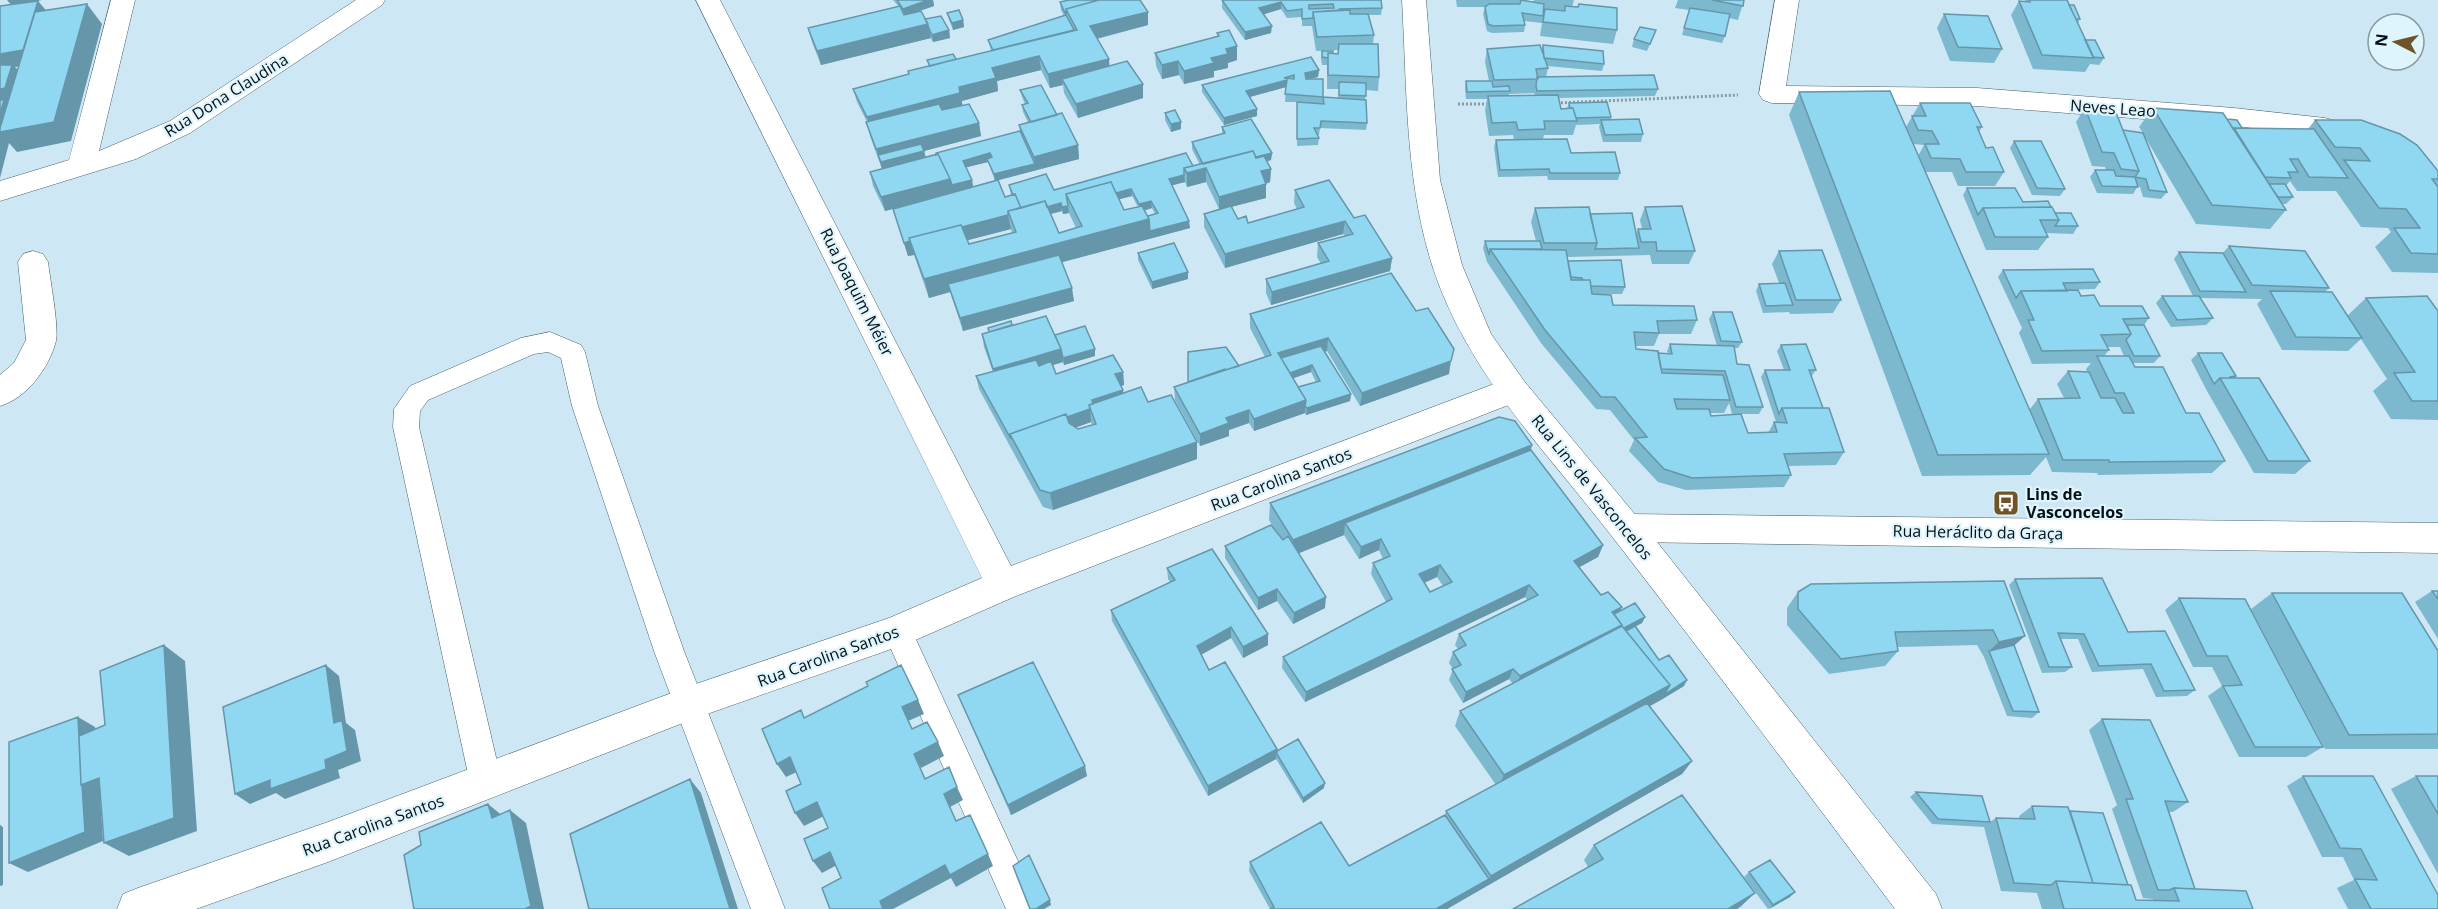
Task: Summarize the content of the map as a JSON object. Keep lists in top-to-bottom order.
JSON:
{
  "streets": {
    "street": [
      "Rua Dona Claudina",
      "Neves Leao",
      "Rua Joaquim Méier",
      "Rua Carolina Santos",
      "Rua Lins de Vasconcelos",
      "Rua Heráclito da Graça"
    ]
  },
  "crossings": [
    ["Rua Joaquim Méier", "Rua Carolina Santos"],
    ["Rua Carolina Santos", "Rua Lins de Vasconcelos"],
    ["Rua Lins de Vasconcelos", "Rua Heráclito da Graça"]
  ],
  "places": {
    "bus stop": ["Lins de Vasconcelos"]
  },
  "north": "left"
}
